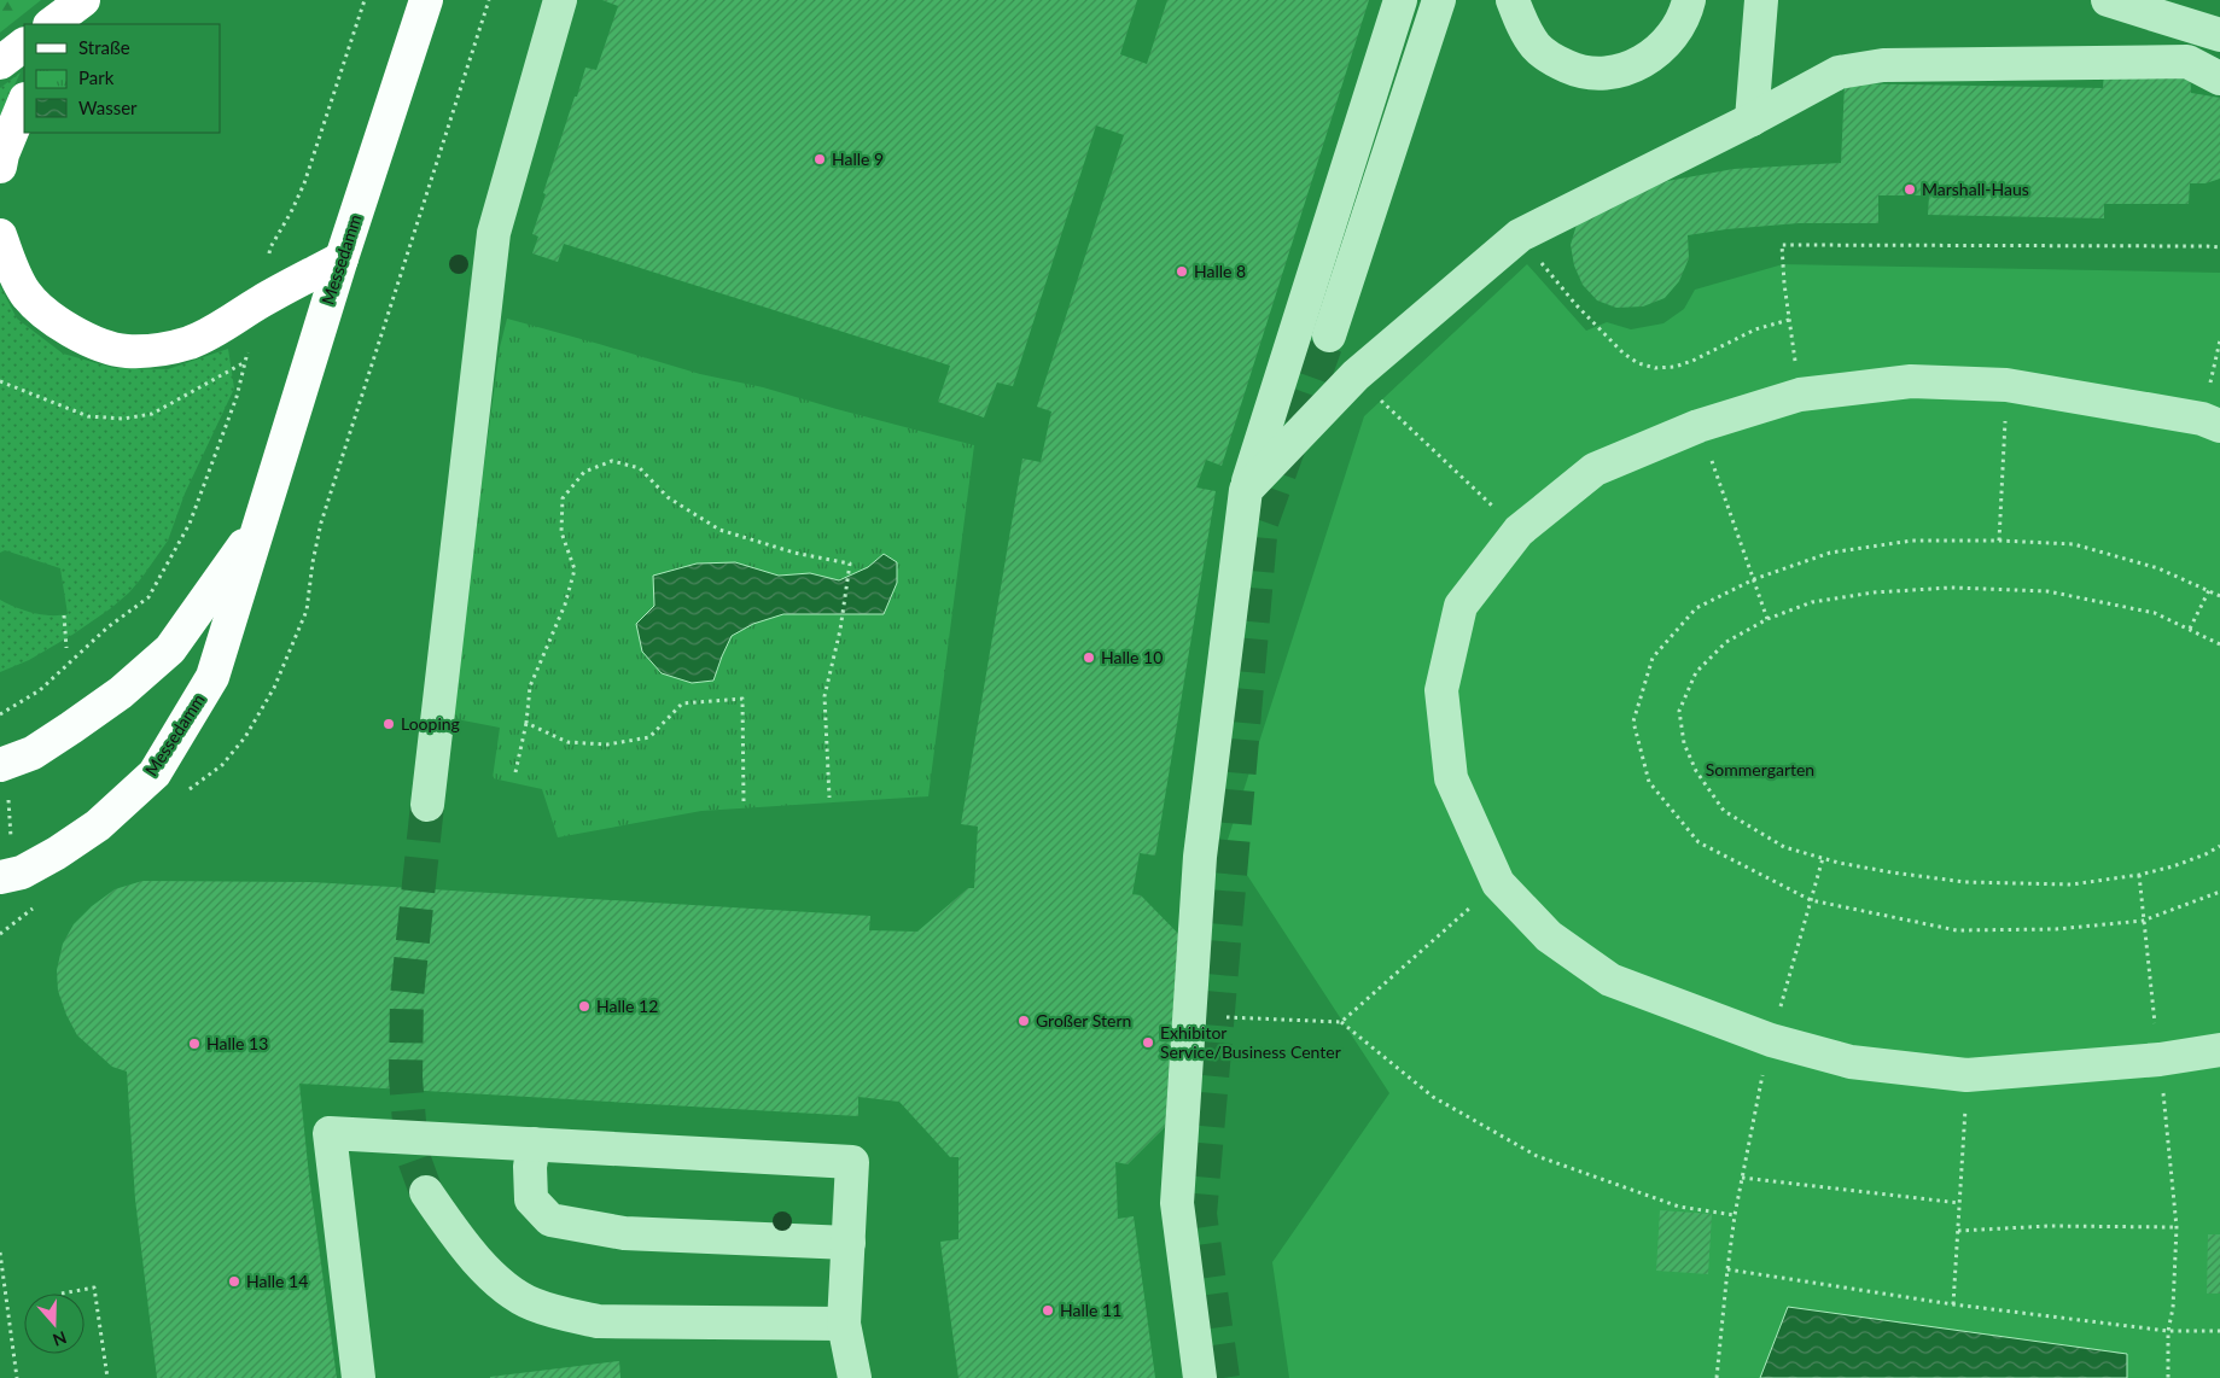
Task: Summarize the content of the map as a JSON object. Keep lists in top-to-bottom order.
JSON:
{
  "streets": {
    "main road": ["Messedamm"]
  },
  "parks": ["Sommergarten"],
  "places": [
    "Halle 9",
    "Marshall-Haus",
    "Halle 8",
    "Halle 10",
    "Looping",
    "Halle 12",
    "Großer Stern",
    "Exhibitor Service/Business Center",
    "Halle 13",
    "Halle 14",
    "Halle 11"
  ],
  "legend": ["Straße", "Park", "Wasser"],
  "north": "bottom"
}
